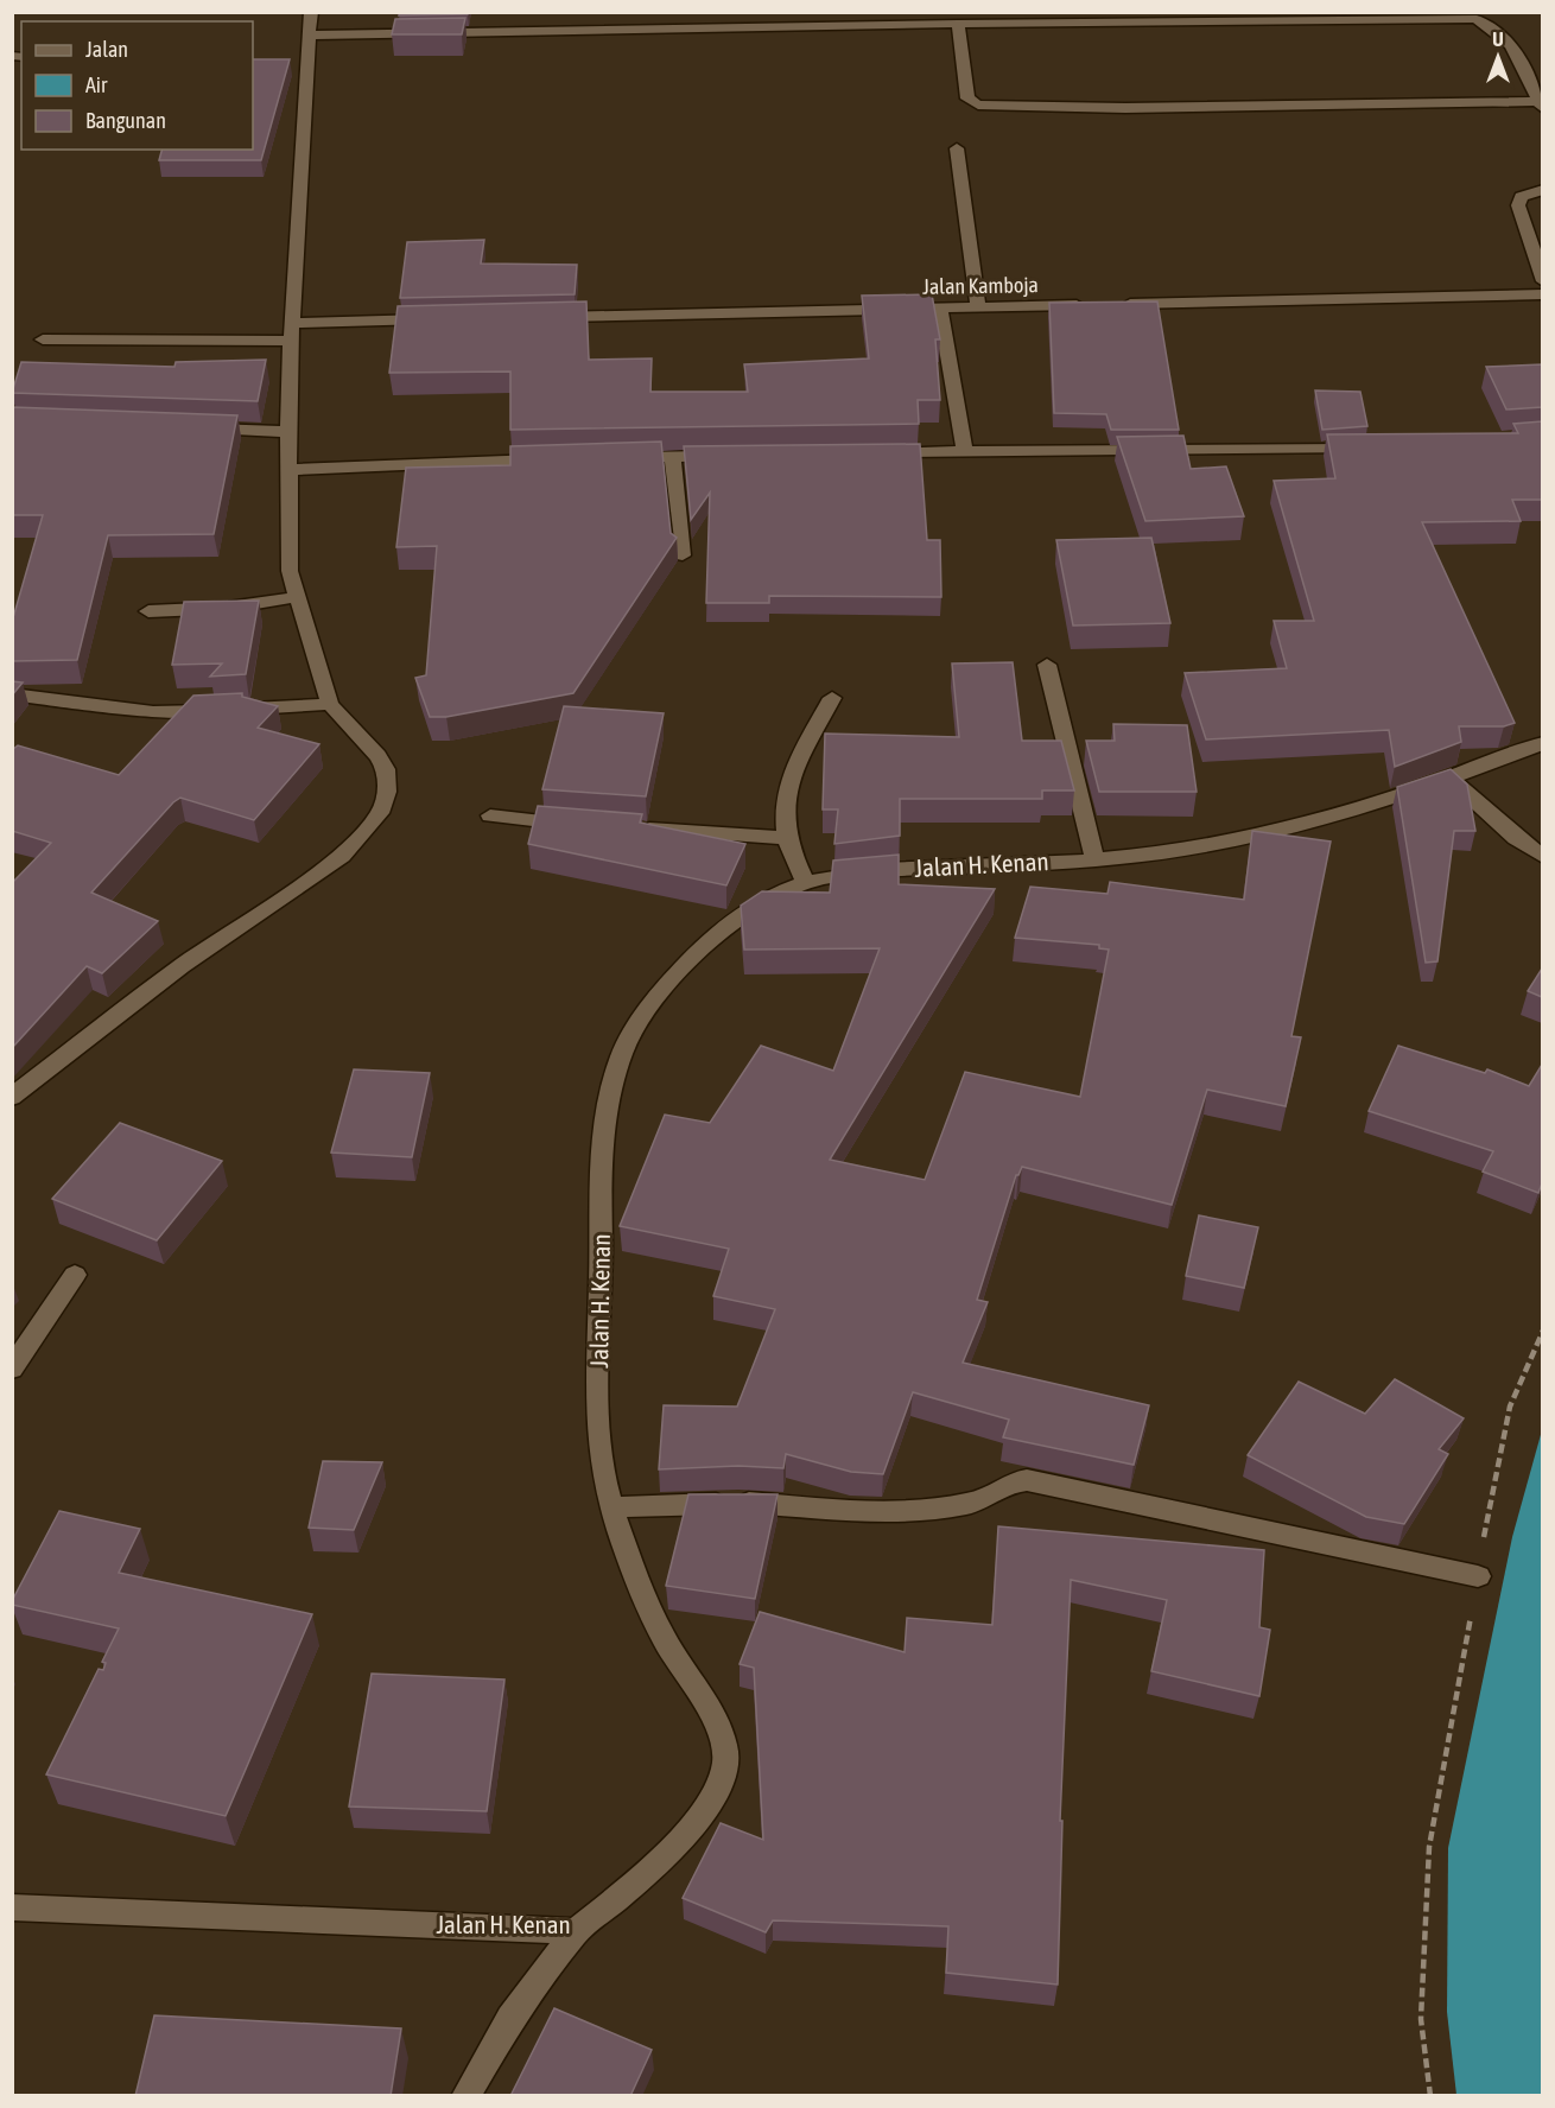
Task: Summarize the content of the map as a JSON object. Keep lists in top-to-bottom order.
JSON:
{
  "streets": {
    "street": ["Jalan Kamboja", "Jalan H. Kenan"]
  },
  "legend": ["Jalan", "Air", "Bangunan"],
  "north": "top"
}
